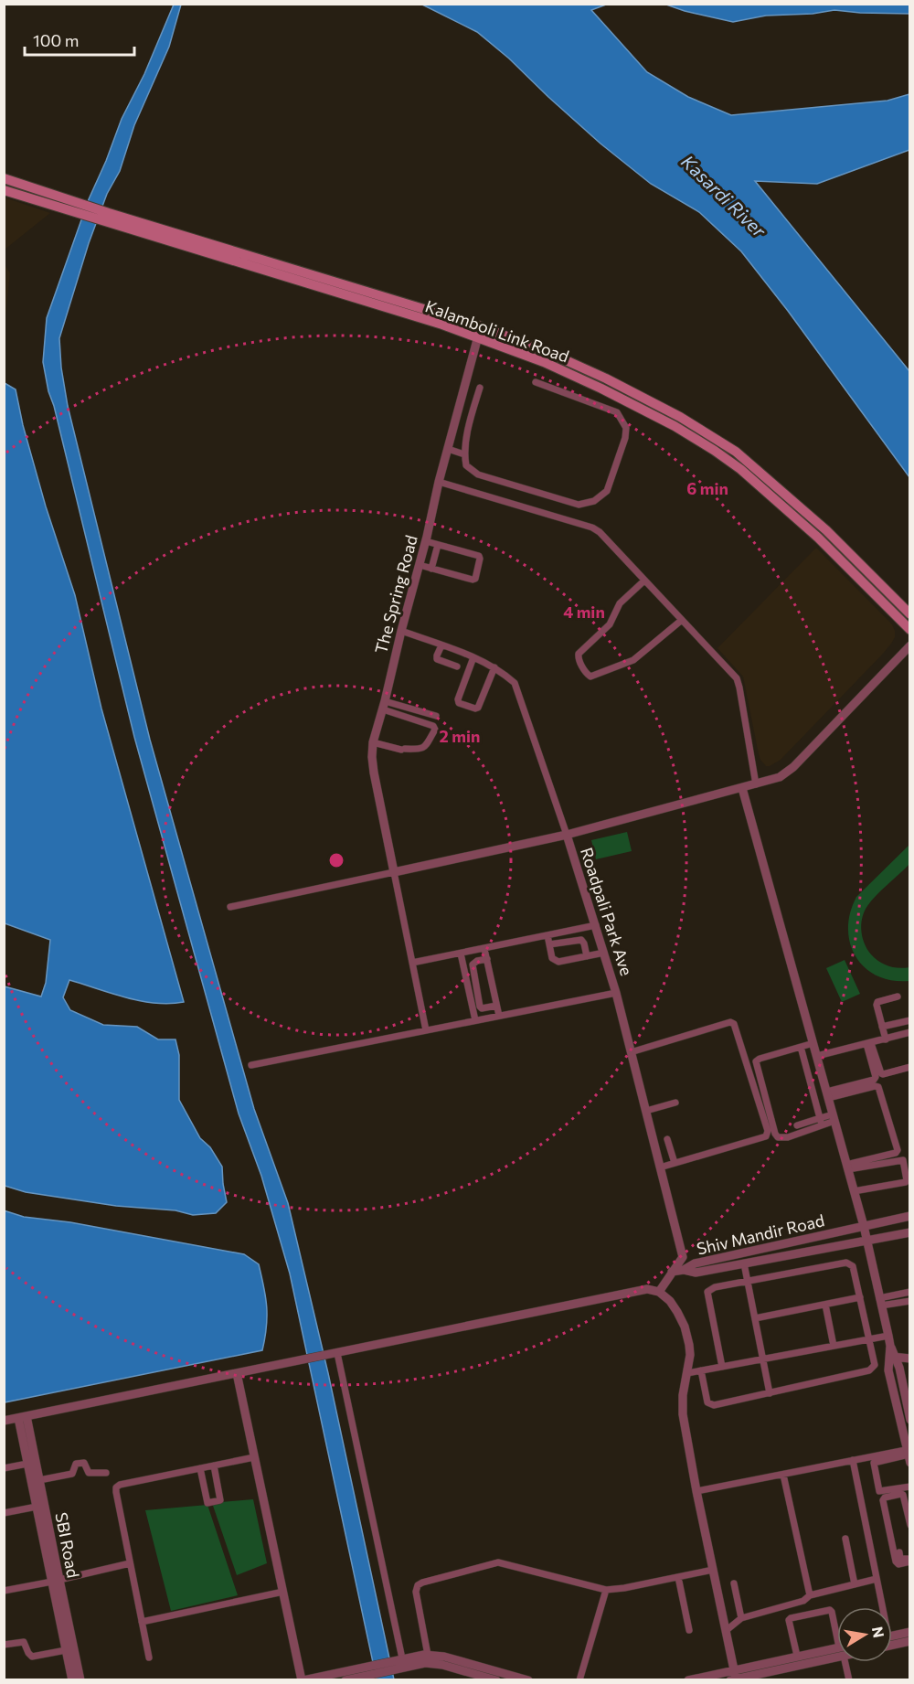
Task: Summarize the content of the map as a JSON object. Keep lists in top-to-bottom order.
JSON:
{
  "streets": {
    "main road": ["Kalamboli Link Road"],
    "street": [
      "The Spring Road",
      "Roadpali Park Ave",
      "Shiv Mandir Road",
      "SBI Road"
    ]
  },
  "crossings": [
    ["Kalamboli Link Road", "The Spring Road"],
    ["The Spring Road", "Roadpali Park Ave"]
  ],
  "water": ["Kasardi River"],
  "scale_bar": "100 m",
  "north": "right",
  "rings": ["6 min", "4 min", "2 min"]
}
